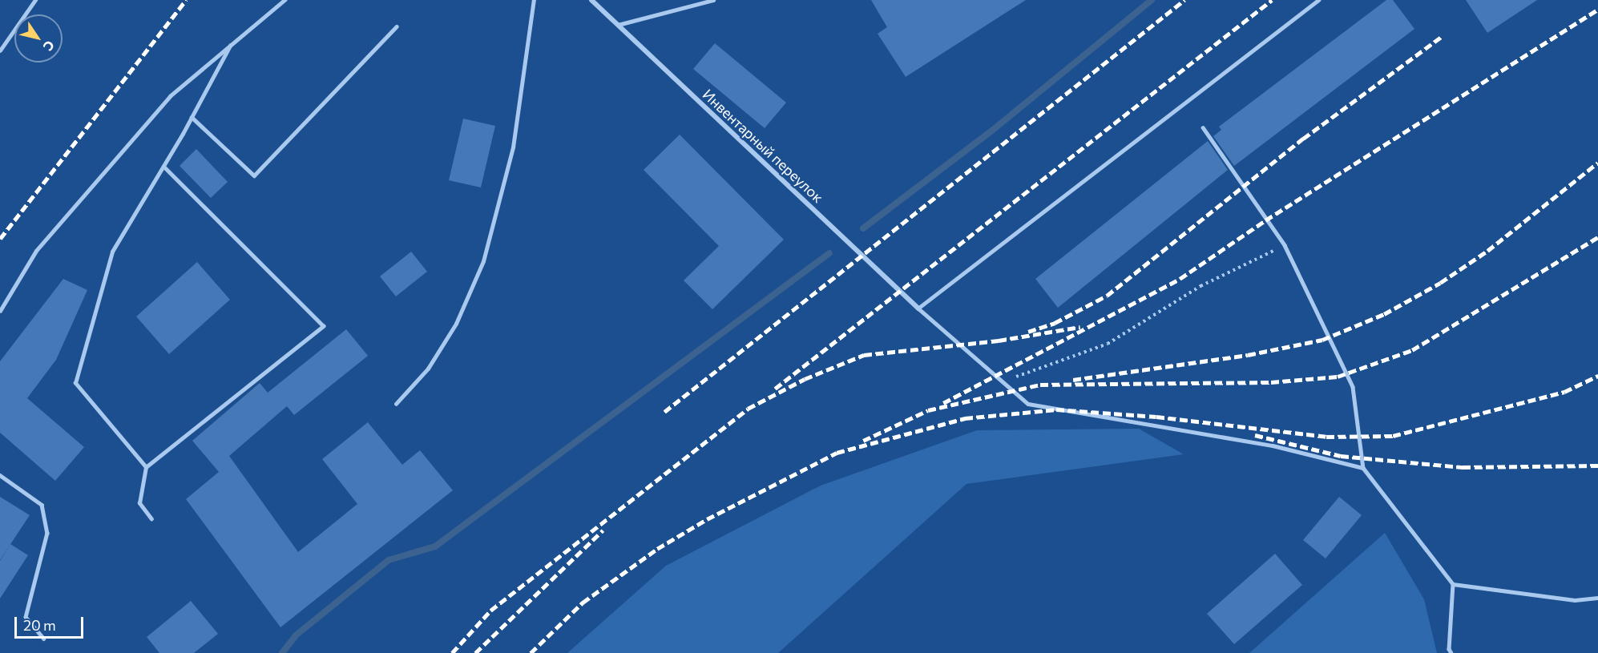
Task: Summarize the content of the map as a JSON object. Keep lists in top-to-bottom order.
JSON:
{
  "streets": {
    "street": ["Инвентарный переулок"]
  },
  "scale_bar": "20 m",
  "north": "bottom right"
}
